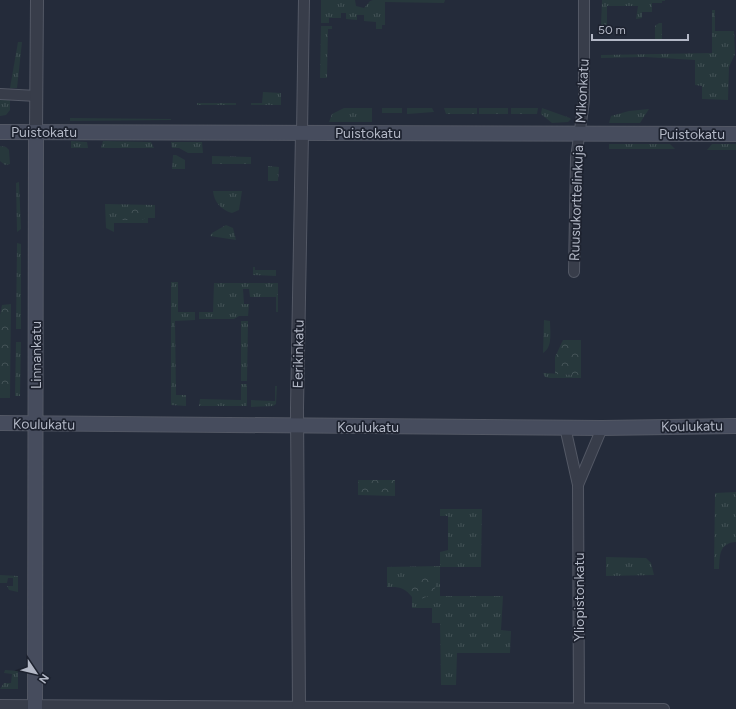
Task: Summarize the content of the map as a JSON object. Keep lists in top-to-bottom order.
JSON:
{
  "streets": {
    "main road": ["Puistokatu", "Linnankatu", "Koulukatu"],
    "street": [
      "Mikonkatu",
      "Ruusukorttelinkuja",
      "Eerikinkatu",
      "Yliopistonkatu"
    ]
  },
  "crossings": [
    ["Mikonkatu", "Puistokatu"],
    ["Mikonkatu", "Ruusukorttelinkuja"],
    ["Puistokatu", "Ruusukorttelinkuja"],
    ["Puistokatu", "Eerikinkatu"],
    ["Puistokatu", "Linnankatu"],
    ["Eerikinkatu", "Koulukatu"],
    ["Linnankatu", "Koulukatu"],
    ["Koulukatu", "Yliopistonkatu"]
  ],
  "scale_bar": "50 m",
  "north": "bottom right"
}
